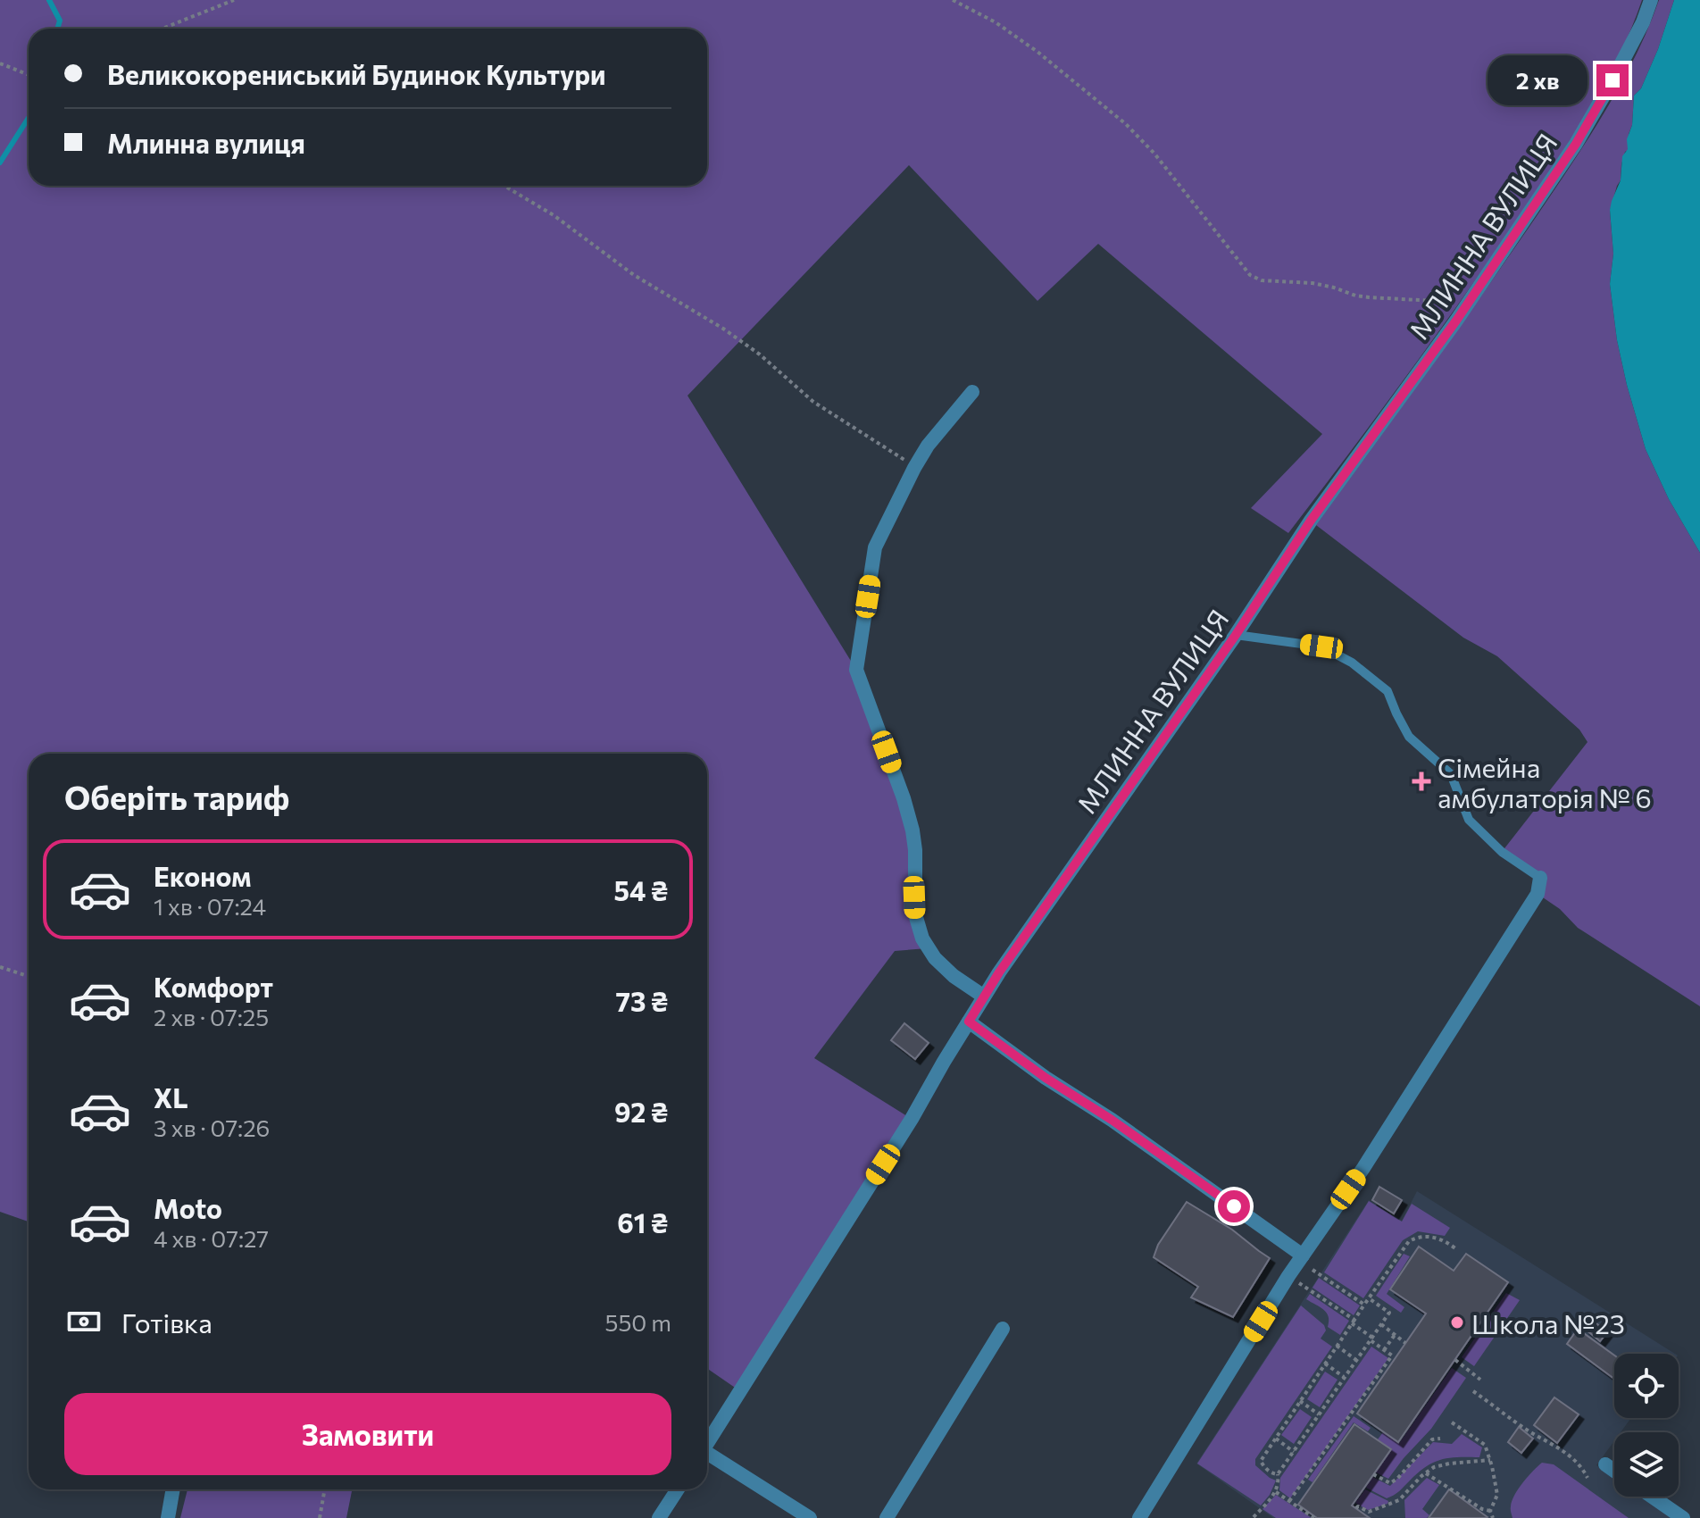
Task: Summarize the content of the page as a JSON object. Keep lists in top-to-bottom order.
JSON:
{
  "streets": {
    "street": ["МЛИННА ВУЛИЦЯ"]
  },
  "places": {
    "health": ["Сімейна амбулаторія № 6"],
    "other": ["Школа №23"]
  },
  "page": {
    "banner": ["Великокорениський Будинок Культури", "Млинна вулиця"],
    "bubble": "2 хв",
    "heading": "Оберіть тариф",
    "list": [
      {
        "name": "Економ",
        "note": "1 хв · 07:24",
        "value": "54 ₴"
      },
      {
        "name": "Комфорт",
        "note": "2 хв · 07:25",
        "value": "73 ₴"
      },
      {
        "name": "XL",
        "note": "3 хв · 07:26",
        "value": "92 ₴"
      },
      {
        "name": "Moto",
        "note": "4 хв · 07:27",
        "value": "61 ₴"
      }
    ],
    "pay": ["Готівка", "550 m"],
    "buttons": "Замовити"
  }
}
